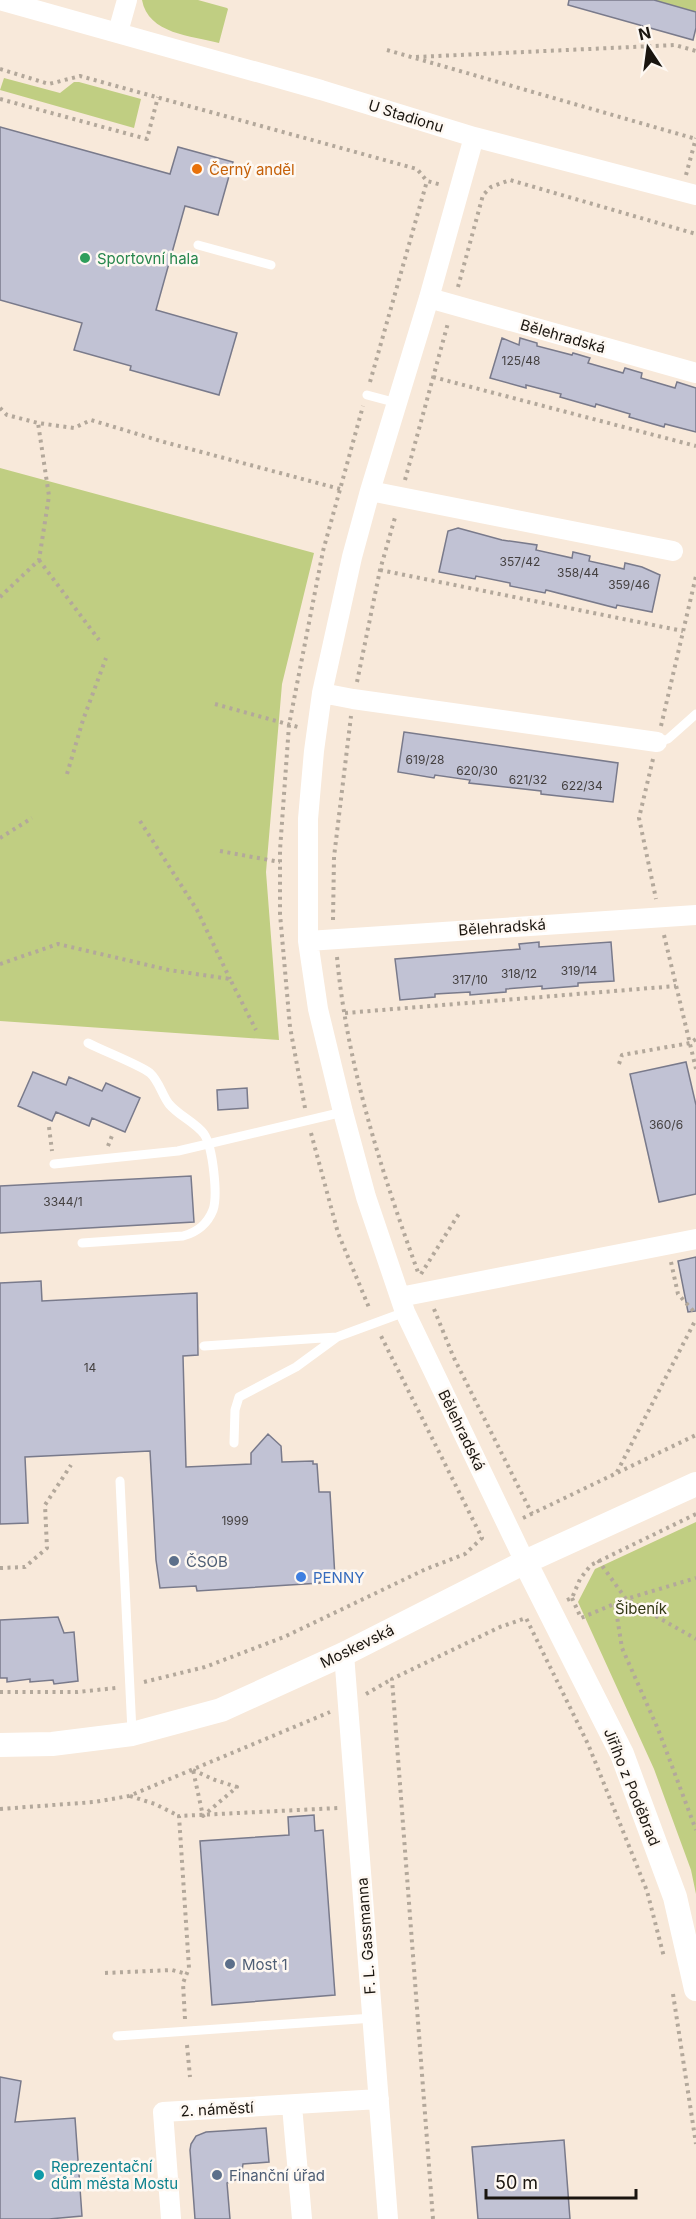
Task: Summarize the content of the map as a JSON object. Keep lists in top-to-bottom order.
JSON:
{
  "streets": {
    "street": [
      "U Stadionu",
      "Bělehradská",
      "Moskevská",
      "Jiřího z Poděbrad",
      "F. L. Gassmanna",
      "2. náměstí"
    ]
  },
  "crossings": [
    ["U Stadionu", "Bělehradská"],
    ["Bělehradská", "Moskevská"],
    ["Bělehradská", "Jiřího z Poděbrad"],
    ["Moskevská", "Jiřího z Poděbrad"],
    ["Moskevská", "F. L. Gassmanna"],
    ["F. L. Gassmanna", "2. náměstí"]
  ],
  "parks": ["Šibeník"],
  "places": [
    "Černý anděl",
    "Sportovní hala",
    "ČSOB",
    "PENNY",
    "Most 1",
    "Reprezentační dům města Mostu",
    "Finanční úřad"
  ],
  "house_numbers": [
    "125/48",
    "357/42",
    "358/44",
    "359/46",
    "619/28",
    "620/30",
    "621/32",
    "622/34",
    "319/14",
    "318/12",
    "317/10",
    "360/6",
    "3344/1",
    "14",
    "1999"
  ],
  "scale_bar": "50 m",
  "north": "top"
}
